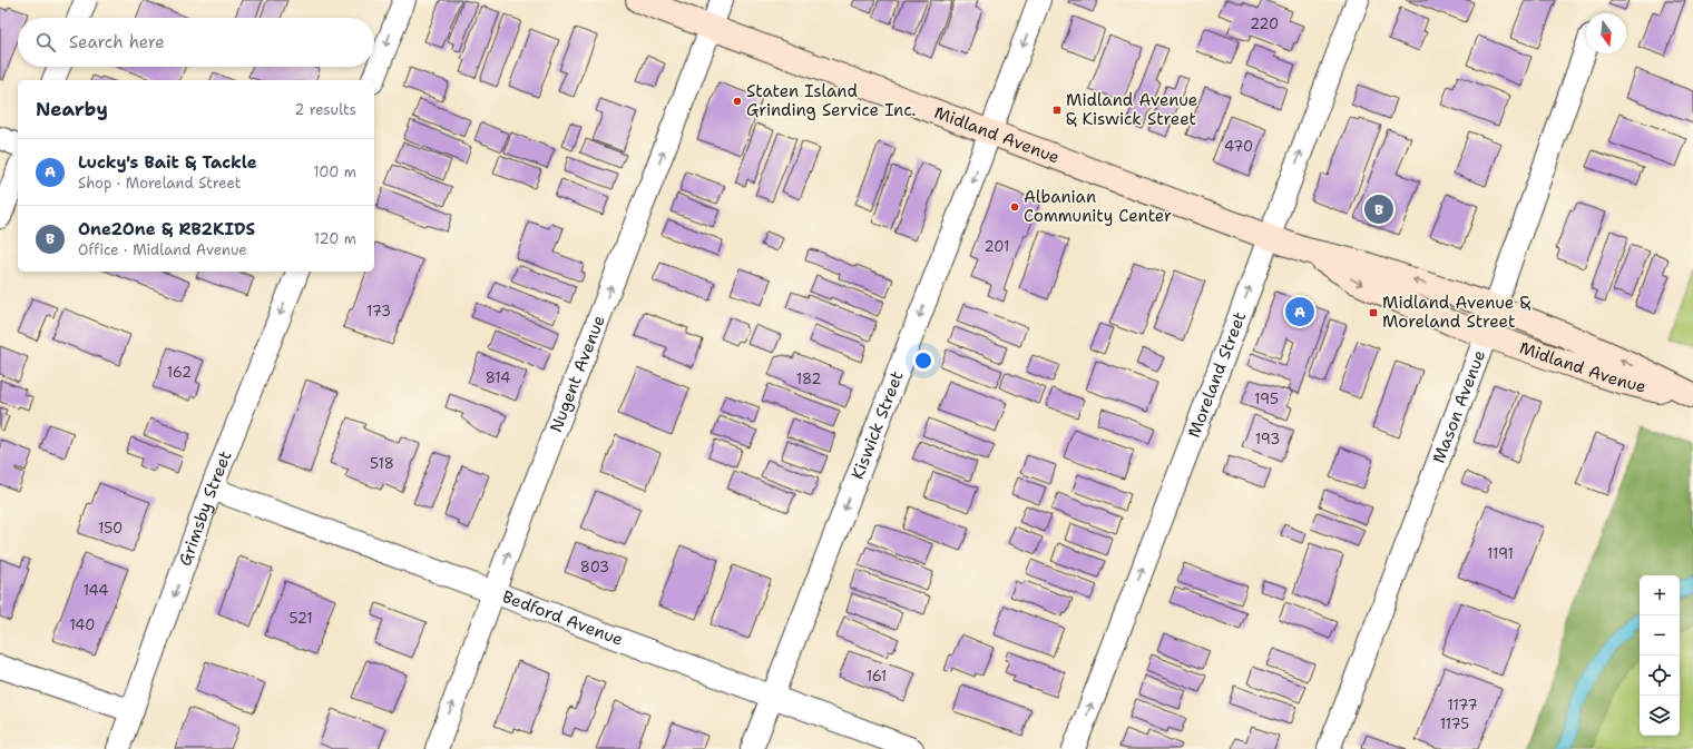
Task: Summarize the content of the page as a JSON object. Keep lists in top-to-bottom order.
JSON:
{
  "streets": {
    "main road": ["Midland Avenue"],
    "street": [
      "Nugent Avenue",
      "Moreland Street",
      "Mason Avenue",
      "Kiswick Street",
      "Grimsby Street",
      "Bedford Avenue"
    ]
  },
  "crossings": [
    ["Midland Avenue", "Nugent Avenue"],
    ["Midland Avenue", "Moreland Street"],
    ["Midland Avenue", "Mason Avenue"],
    ["Midland Avenue", "Kiswick Street"],
    ["Nugent Avenue", "Bedford Avenue"],
    ["Kiswick Street", "Bedford Avenue"],
    ["Grimsby Street", "Bedford Avenue"]
  ],
  "one_way": [
    "Nugent Avenue",
    "Moreland Street",
    "Kiswick Street",
    "Grimsby Street"
  ],
  "places": {
    "other": ["Staten Island Grinding Service Inc.", "Albanian Community Center"],
    "transit": ["Midland Avenue & Kiswick Street", "Midland Avenue & Moreland Street"]
  },
  "house_numbers": [
    "220",
    "470",
    "201",
    "173",
    "162",
    "814",
    "182",
    "195",
    "193",
    "518",
    "150",
    "1191",
    "803",
    "144",
    "521",
    "140",
    "161",
    "1177",
    "1175"
  ],
  "north": "bottom",
  "page": {
    "search": "Search here",
    "heading": ["Nearby", "2 results"],
    "list": [
      {
        "mark": "A",
        "name": "Lucky's Bait & Tackle",
        "note": "Shop · Moreland Street",
        "value": "100 m"
      },
      {
        "mark": "B",
        "name": "One2One & RB2KIDS",
        "note": "Office · Midland Avenue",
        "value": "120 m"
      }
    ],
    "pins": ["B", "A"],
    "map_buttons": ["+", "−"]
  }
}
